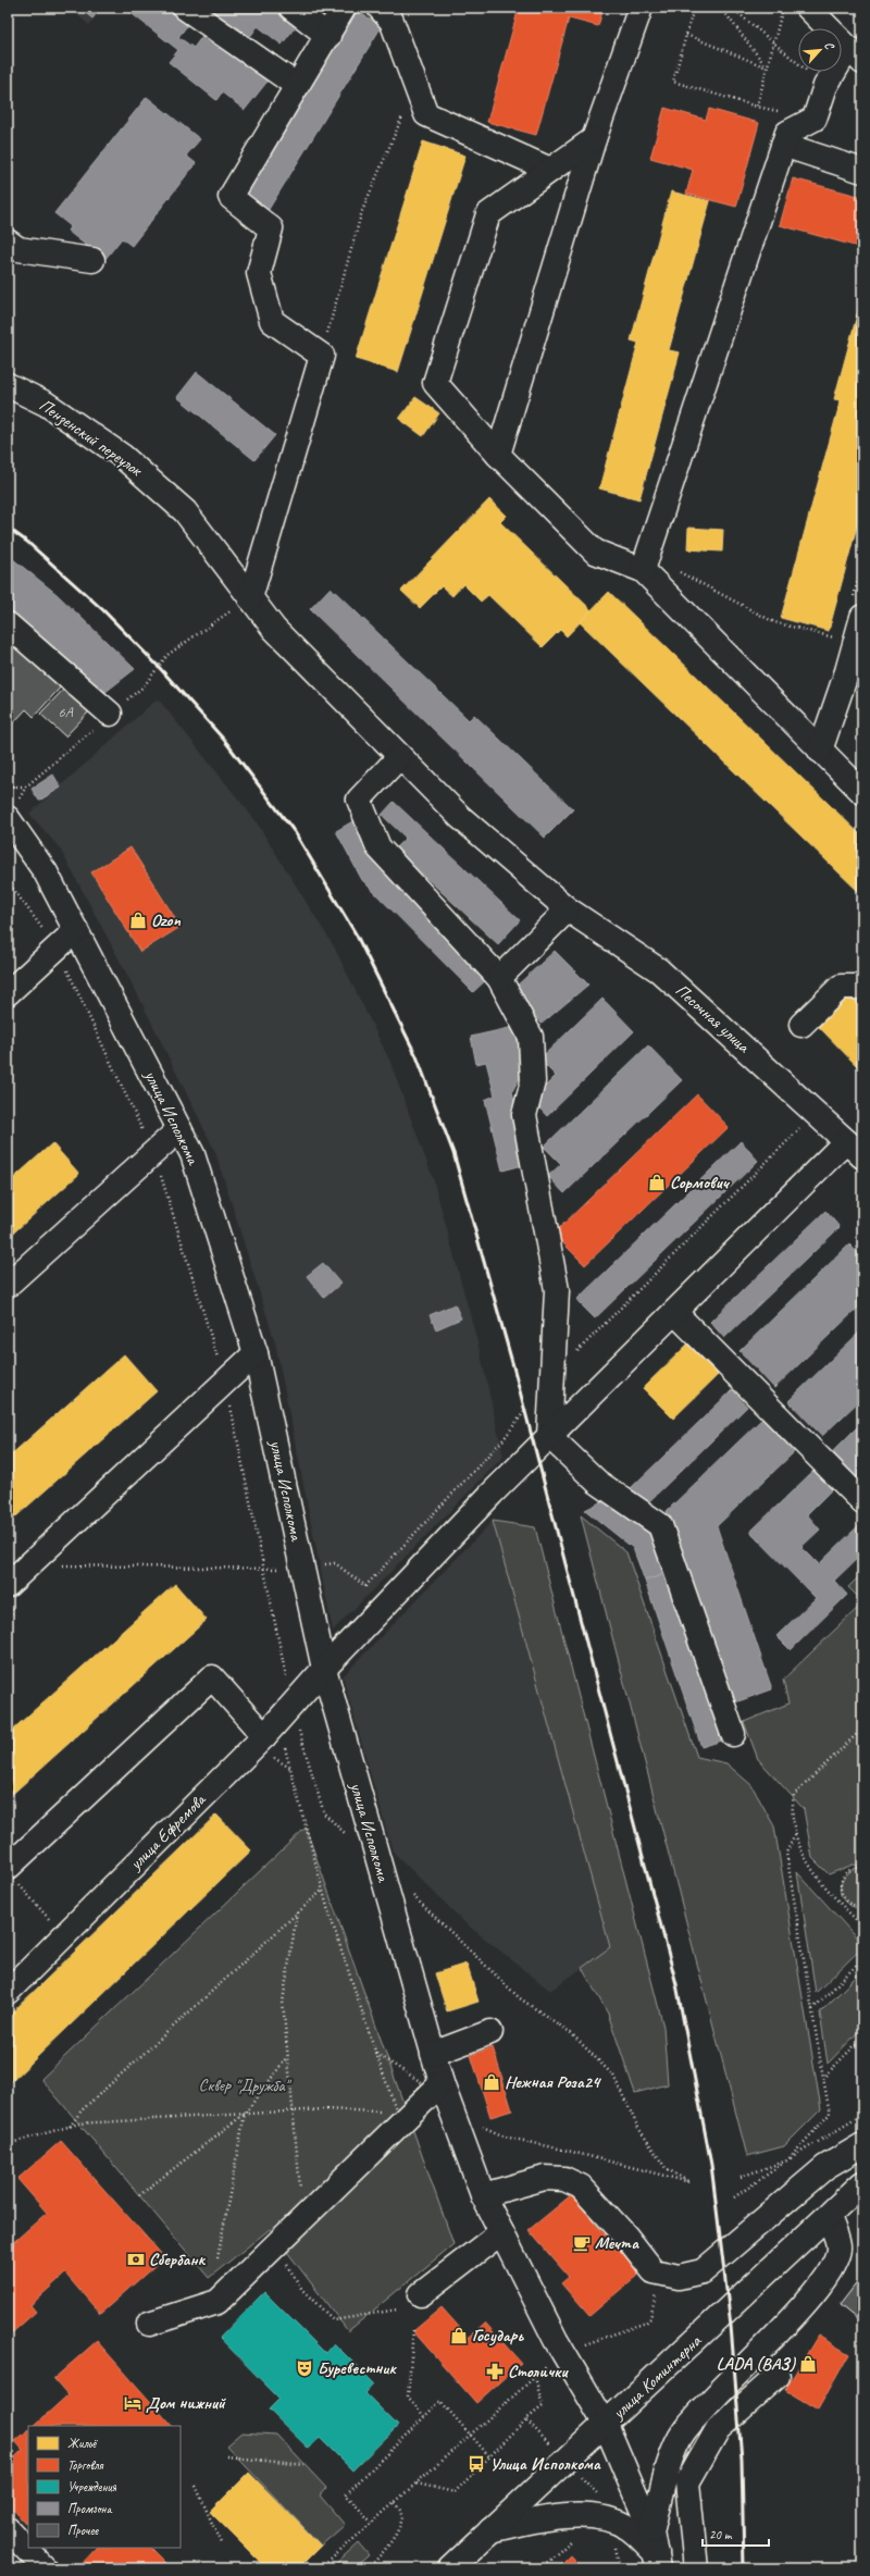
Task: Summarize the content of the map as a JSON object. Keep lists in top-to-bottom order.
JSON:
{
  "streets": {
    "street": [
      "Пензенский переулок",
      "Песочная улица",
      "улица Исполкома",
      "улица Ефремова",
      "улица Коминтерна"
    ]
  },
  "crossings": [
    ["Пензенский переулок", "Песочная улица"],
    ["Песочная улица", "улица Ефремова"],
    ["улица Исполкома", "улица Ефремова"],
    ["улица Исполкома", "улица Коминтерна"]
  ],
  "parks": ["Сквер \"Дружба\""],
  "places": {
    "shop": [
      "Ozon",
      "Сормович",
      "Нежная Роза24",
      "Государь",
      "LADA (ВАЗ)"
    ],
    "cafe": ["Мечта"],
    "bank": ["Сбербанк"],
    "theatre": ["Буревестник"],
    "pharmacy": ["Столички"],
    "hotel": ["Дом нижний"],
    "bus stop": ["Улица Исполкома"]
  },
  "house_numbers": ["6А"],
  "legend": [
    "Жильё",
    "Торговля",
    "Учреждения",
    "Промзона",
    "Прочее"
  ],
  "scale_bar": "20 m",
  "north": "top right"
}
